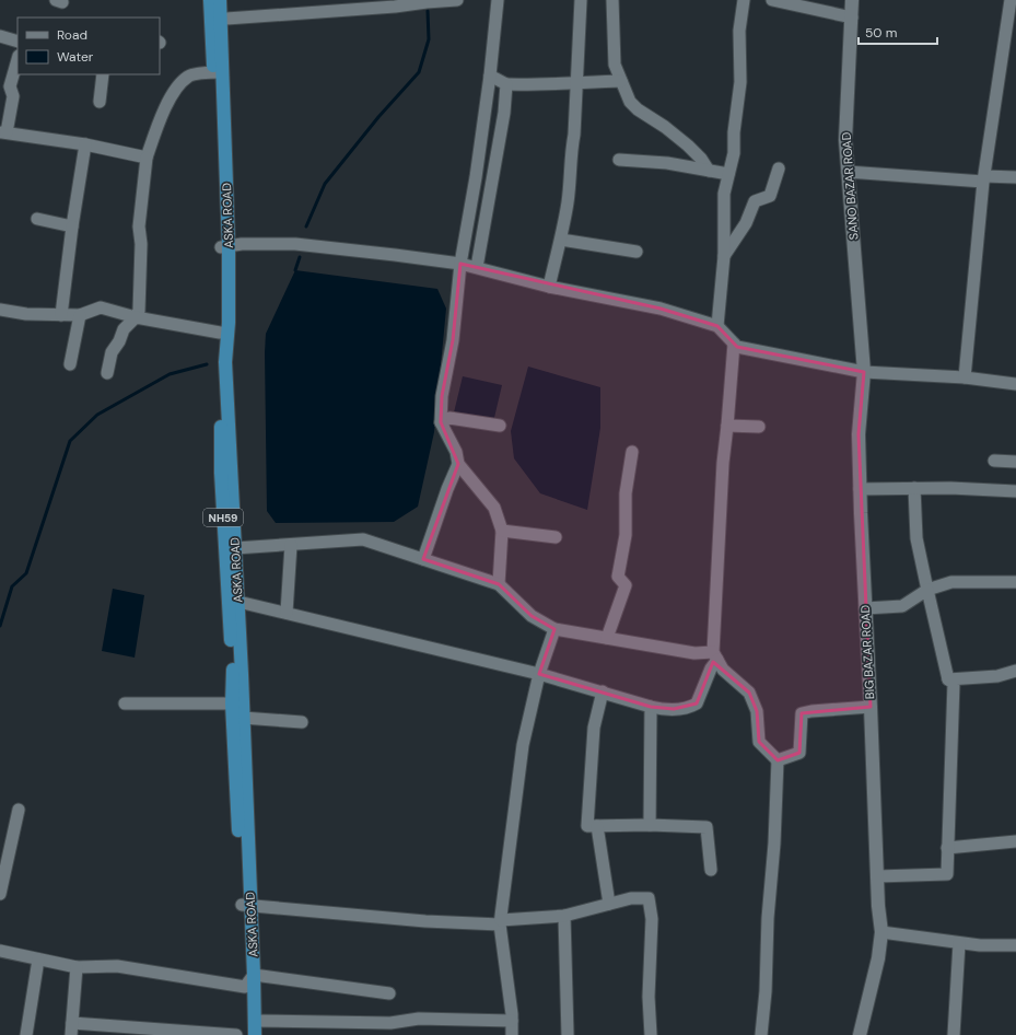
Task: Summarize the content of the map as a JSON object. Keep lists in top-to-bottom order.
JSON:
{
  "streets": {
    "highway": ["ASKA ROAD", "NH59"],
    "street": ["SANO BAZAR ROAD", "BIG BAZAR ROAD"]
  },
  "crossings": [
    ["SANO BAZAR ROAD", "BIG BAZAR ROAD"],
    ["ASKA ROAD", "NH59"]
  ],
  "legend": ["Road", "Water"],
  "scale_bar": "50 m"
}
